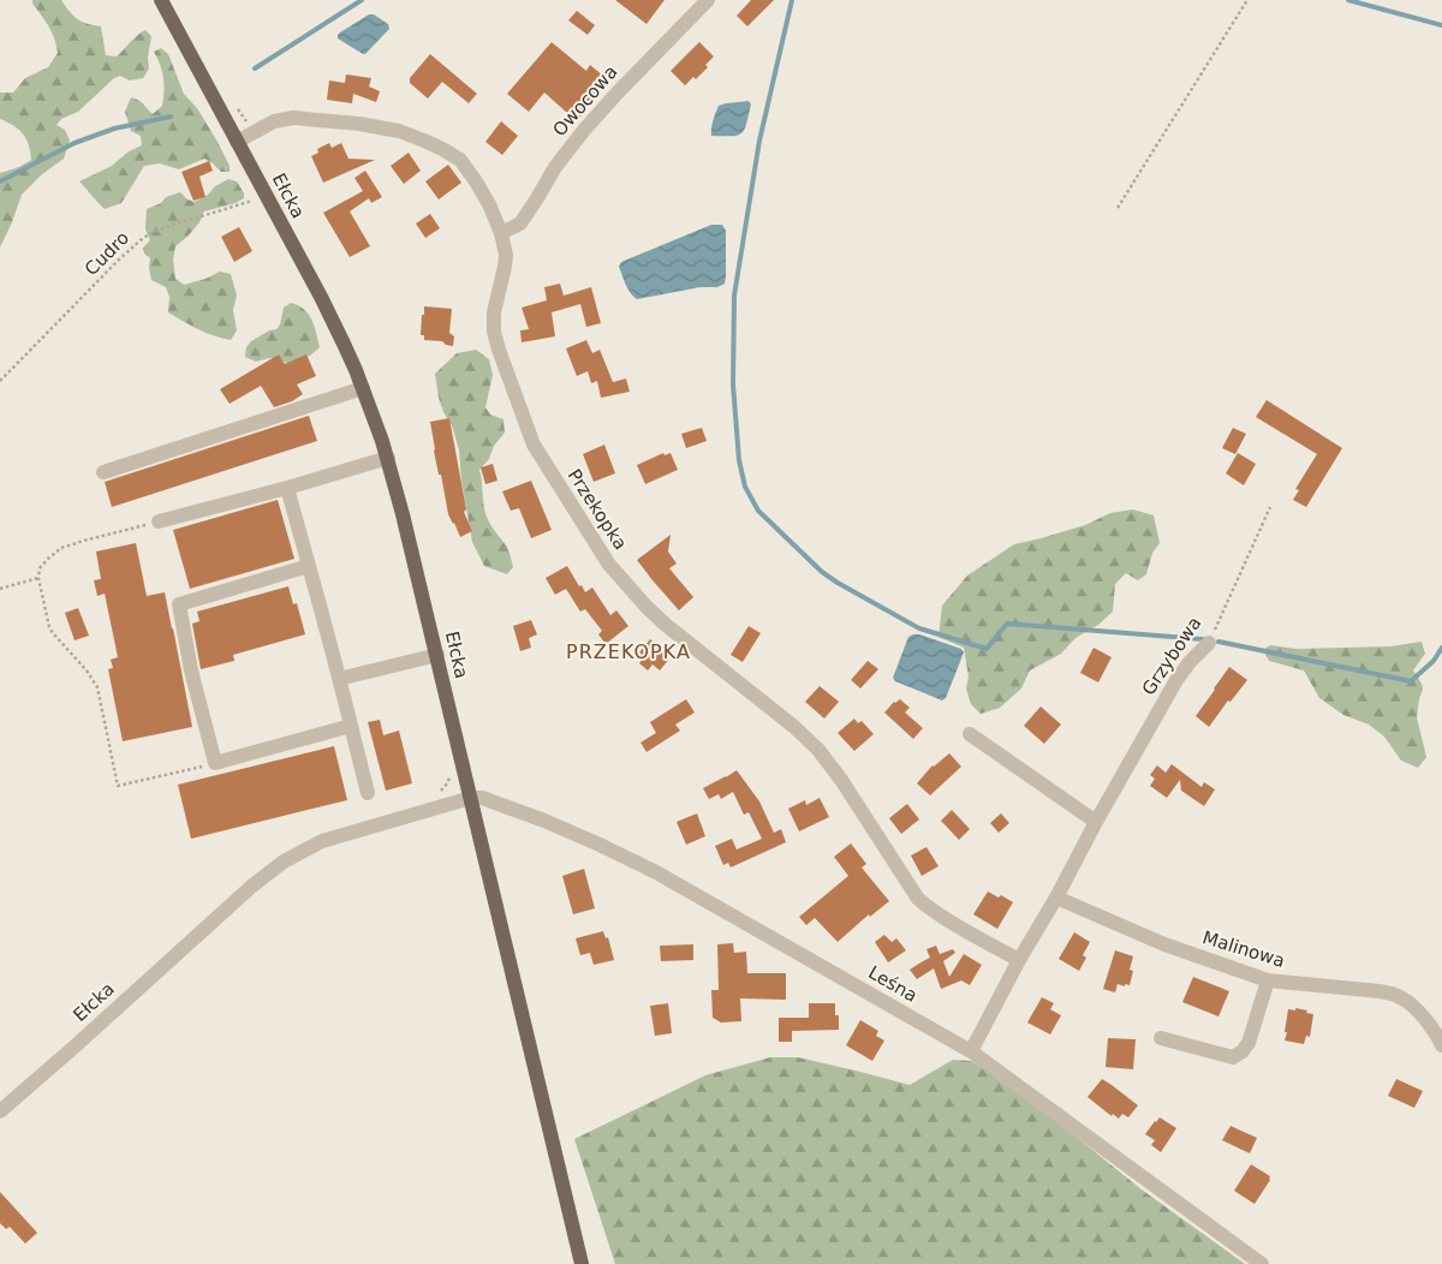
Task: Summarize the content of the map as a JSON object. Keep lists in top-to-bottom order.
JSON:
{
  "streets": {
    "main road": ["Ełcka"],
    "street": [
      "Owocowa",
      "Przekopka",
      "Grzybowa",
      "Malinowa",
      "Leśna"
    ],
    "path": ["Cudro"]
  },
  "crossings": [
    ["Owocowa", "Przekopka"],
    ["Ełcka", "Cudro"],
    ["Ełcka", "Przekopka"],
    ["Ełcka", "Leśna"],
    ["Przekopka", "Grzybowa"],
    ["Grzybowa", "Malinowa"],
    ["Grzybowa", "Leśna"]
  ],
  "districts": ["PRZEKOPKA"]
}
